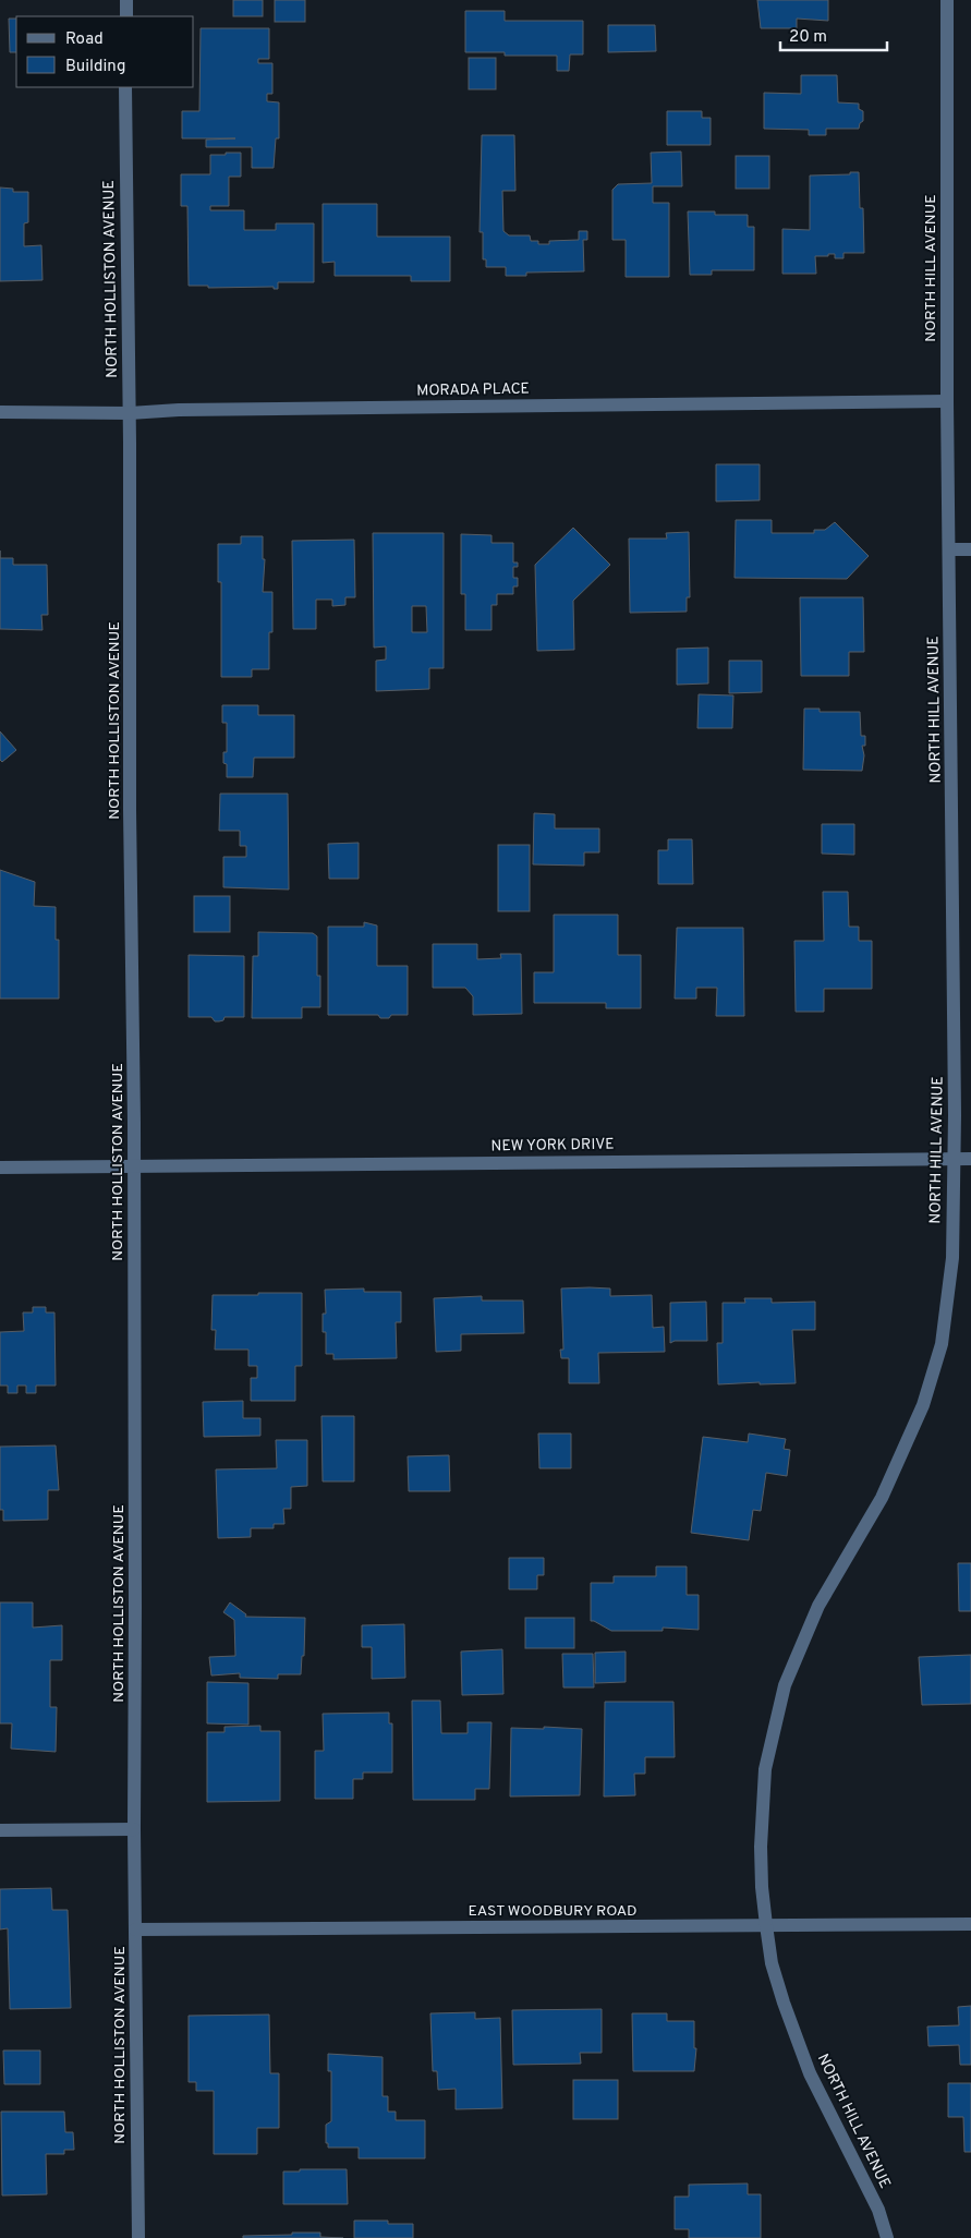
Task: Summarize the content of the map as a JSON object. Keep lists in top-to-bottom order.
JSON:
{
  "streets": {
    "street": [
      "NORTH HILL AVENUE",
      "NORTH HOLLISTON AVENUE",
      "MORADA PLACE",
      "NEW YORK DRIVE",
      "EAST WOODBURY ROAD"
    ]
  },
  "crossings": [
    ["NORTH HILL AVENUE", "MORADA PLACE"],
    ["NORTH HILL AVENUE", "NEW YORK DRIVE"],
    ["NORTH HILL AVENUE", "EAST WOODBURY ROAD"],
    ["NORTH HOLLISTON AVENUE", "MORADA PLACE"],
    ["NORTH HOLLISTON AVENUE", "NEW YORK DRIVE"],
    ["NORTH HOLLISTON AVENUE", "EAST WOODBURY ROAD"]
  ],
  "legend": ["Road", "Building"],
  "scale_bar": "20 m"
}
